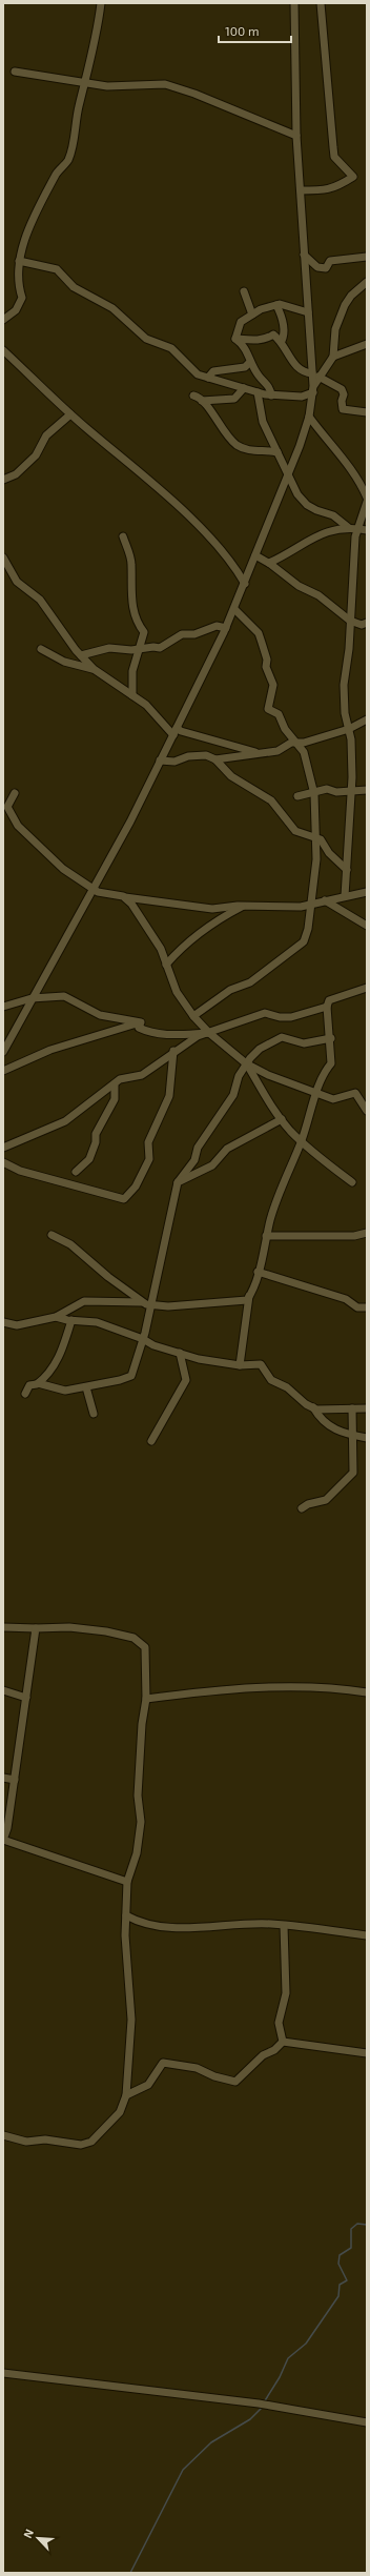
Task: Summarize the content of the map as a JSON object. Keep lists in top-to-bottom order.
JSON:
{
  "scale_bar": "100 m",
  "north": "top left"
}
